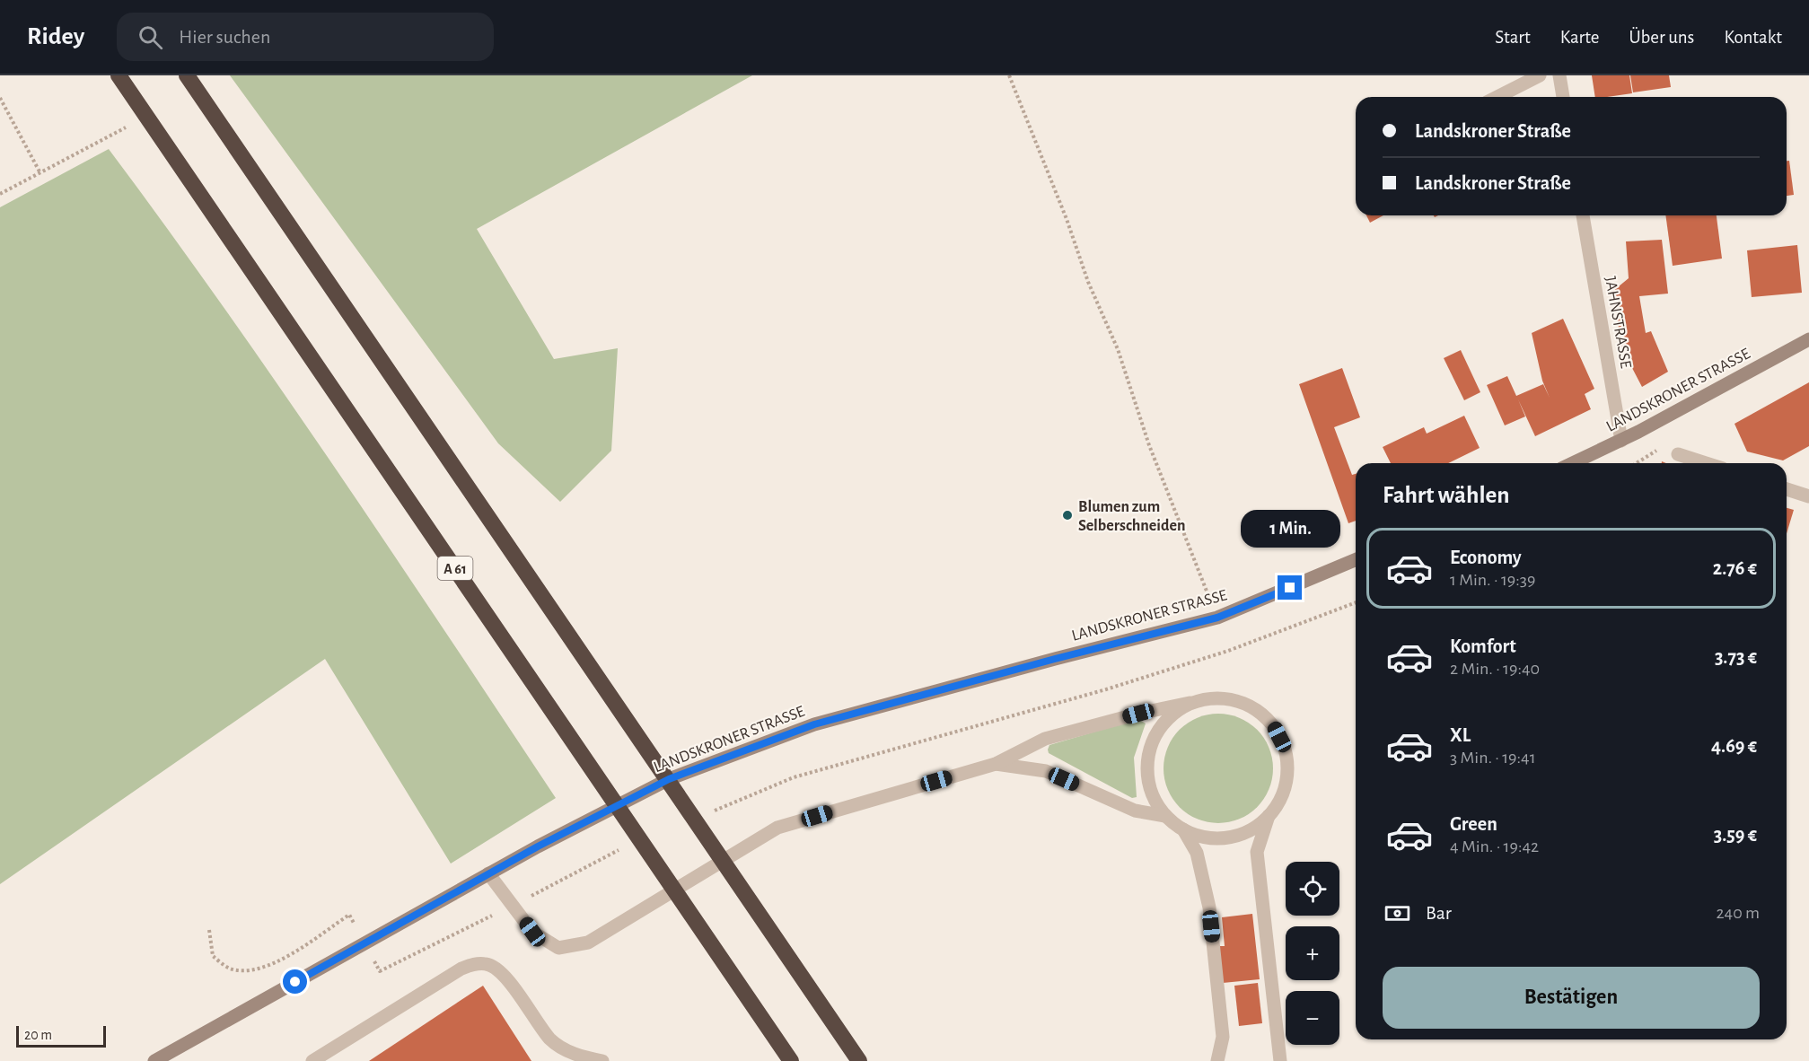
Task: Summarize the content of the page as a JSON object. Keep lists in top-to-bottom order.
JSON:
{
  "streets": {
    "highway": ["A 61"],
    "main road": ["LANDSKRONER STRASSE"],
    "street": ["JAHNSTRASSE"]
  },
  "crossings": [
    ["JAHNSTRASSE", "LANDSKRONER STRASSE"]
  ],
  "places": ["Blumen zum Selberschneiden"],
  "scale_bar": "20 m",
  "page": {
    "header": "Ridey",
    "search": "Hier suchen",
    "nav": [
      "Start",
      "Karte",
      "Über uns",
      "Kontakt"
    ],
    "banner": ["Landskroner Straße", "Landskroner Straße"],
    "heading": "Fahrt wählen",
    "bubble": "1 Min.",
    "list": [
      {
        "name": "Economy",
        "note": "1 Min. · 19:39",
        "value": "2.76 €"
      },
      {
        "name": "Komfort",
        "note": "2 Min. · 19:40",
        "value": "3.73 €"
      },
      {
        "name": "XL",
        "note": "3 Min. · 19:41",
        "value": "4.69 €"
      },
      {
        "name": "Green",
        "note": "4 Min. · 19:42",
        "value": "3.59 €"
      }
    ],
    "map_buttons": ["+", "−"],
    "pay": ["Bar", "240 m"],
    "buttons": "Bestätigen",
    "scale": "20 m"
  }
}
